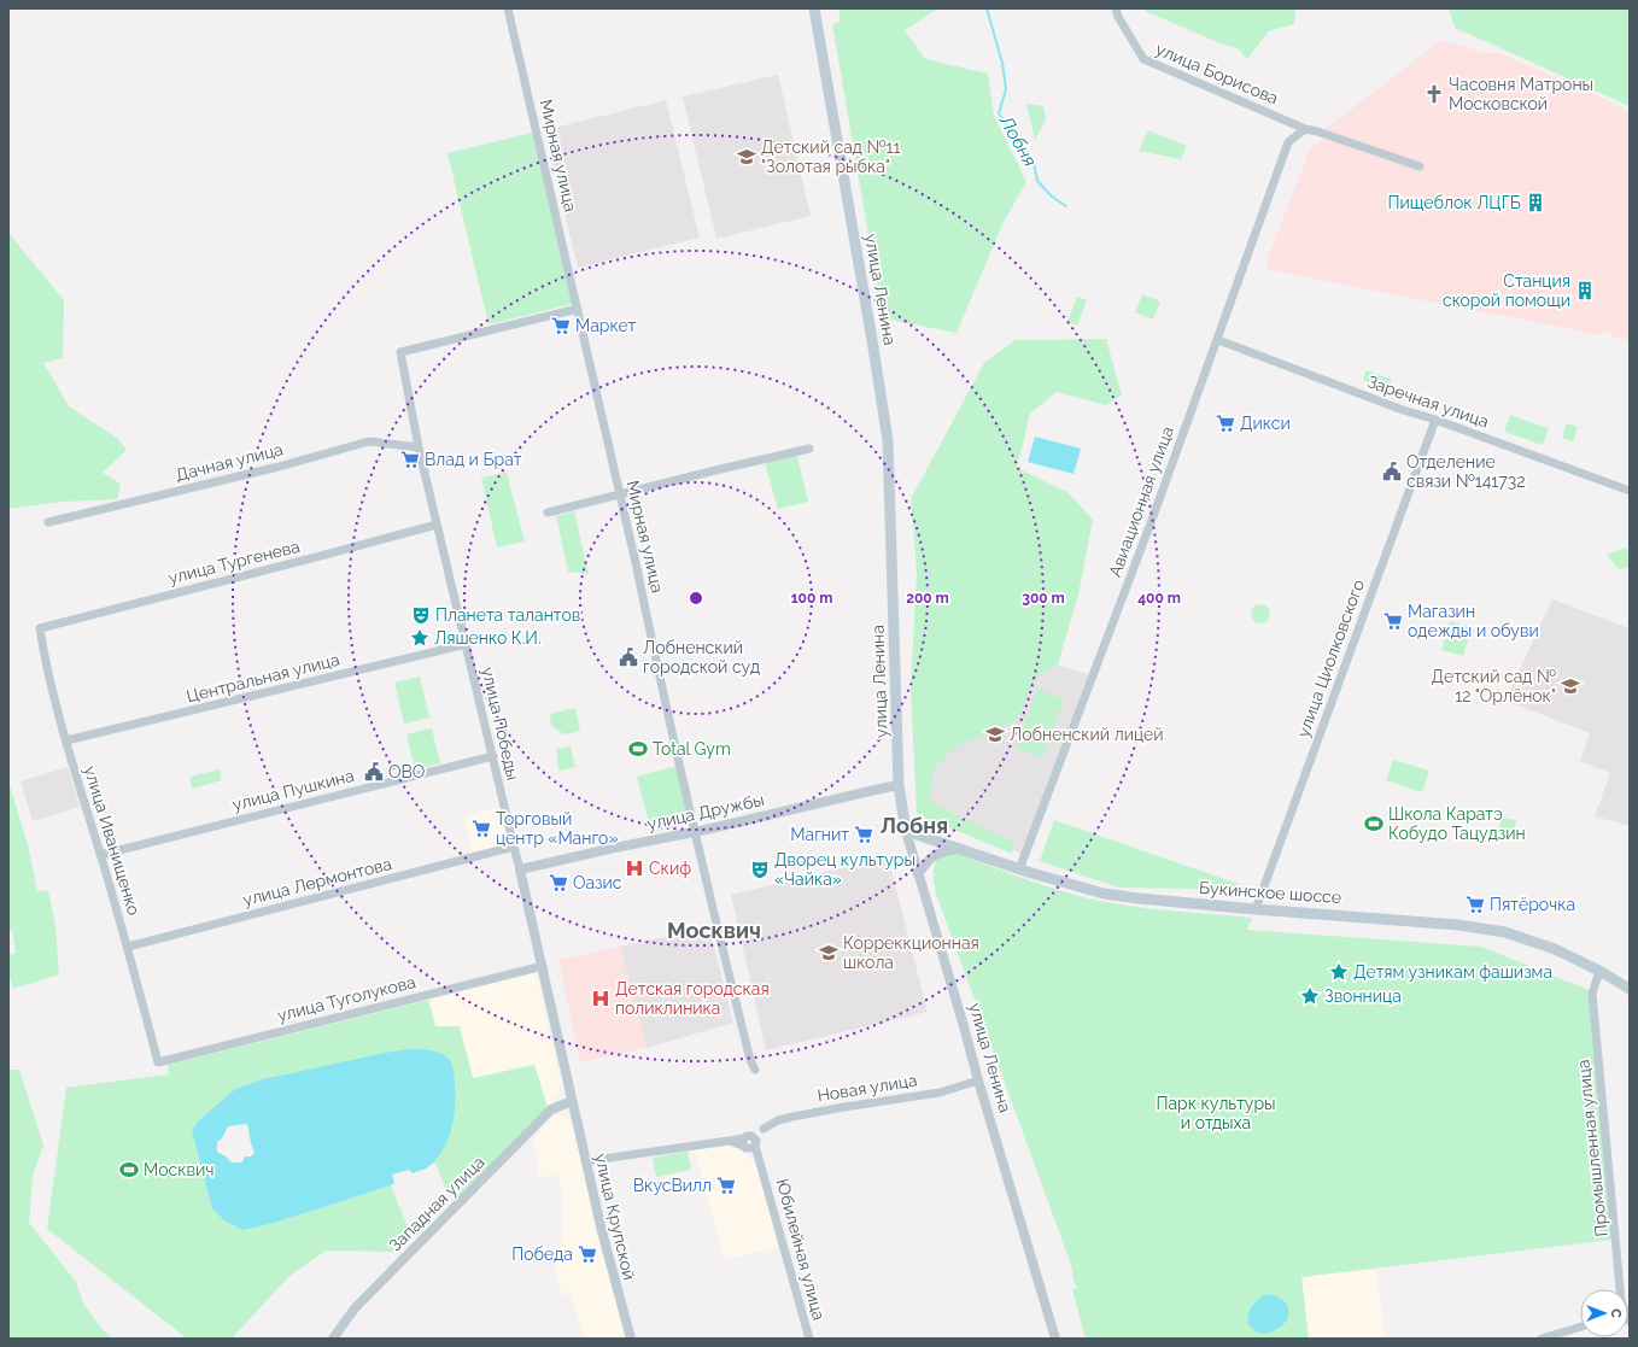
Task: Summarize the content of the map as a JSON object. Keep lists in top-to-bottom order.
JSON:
{
  "streets": {
    "main road": ["улица Ленина", "Букинское шоссе"],
    "street": [
      "улица Борисова",
      "Мирная улица",
      "Заречная улица",
      "Дачная улица",
      "Авиационная улица",
      "улица Тургенева",
      "улица Циолковского",
      "Центральная улица",
      "улица Победы",
      "улица Пушкина",
      "улица Дружбы",
      "улица Иванищенко",
      "улица Лермонтова",
      "улица Туголукова",
      "Новая улица",
      "Промышленная улица",
      "Западная улица",
      "улица Крупской",
      "Юбилейная улица"
    ]
  },
  "crossings": [
    ["улица Борисова", "Авиационная улица"],
    ["Мирная улица", "улица Победы"],
    ["Мирная улица", "улица Дружбы"],
    ["улица Ленина", "улица Дружбы"],
    ["улица Ленина", "Букинское шоссе"],
    ["улица Ленина", "Новая улица"],
    ["Заречная улица", "Авиационная улица"],
    ["Заречная улица", "улица Циолковского"],
    ["Дачная улица", "улица Победы"],
    ["Авиационная улица", "Букинское шоссе"],
    ["улица Тургенева", "улица Победы"],
    ["улица Тургенева", "улица Иванищенко"],
    ["улица Циолковского", "Букинское шоссе"],
    ["Центральная улица", "улица Победы"],
    ["Центральная улица", "улица Иванищенко"],
    ["улица Победы", "улица Пушкина"],
    ["улица Победы", "улица Дружбы"],
    ["улица Победы", "улица Лермонтова"],
    ["улица Победы", "улица Туголукова"],
    ["улица Победы", "Западная улица"],
    ["улица Победы", "улица Крупской"],
    ["улица Пушкина", "улица Иванищенко"],
    ["улица Иванищенко", "улица Лермонтова"],
    ["улица Иванищенко", "улица Туголукова"],
    ["Букинское шоссе", "Промышленная улица"],
    ["Новая улица", "Юбилейная улица"],
    ["Западная улица", "улица Крупской"]
  ],
  "districts": ["Лобня", "Москвич"],
  "water": ["Лобня"],
  "parks": ["Парк культуры и отдыха"],
  "places": {
    "church": ["Часовня Матроны Московской"],
    "school or university": [
      "Детский сад №11 \"Золотая рыбка\"",
      "Детский сад № 12 \"Орлёнок\"",
      "Лобненский лицей",
      "Корреккционная школа"
    ],
    "building": ["Пищеблок ЛЦГБ", "Станция скорой помощи"],
    "supermarket": [
      "Маркет",
      "Дикси",
      "Влад и Брат",
      "Магазин одежды и обуви",
      "Торговый центр «Манго»",
      "Магнит",
      "Оазис",
      "Пятёрочка",
      "ВкусВилл",
      "Победа"
    ],
    "public building": ["Отделение связи №141732", "Лобненский городской суд", "ОВО"],
    "theatre": ["Планета талантов", "Дворец культуры «Чайка»"],
    "place": ["Ляшенко К.И.", "Детям узникам фашизма", "Звонница"],
    "sports": ["Total Gym", "Школа Каратэ Кобудо Тацудзин", "Москвич"],
    "hospital": ["Скиф", "Детская городская поликлиника"]
  },
  "north": "right",
  "rings": [
    "100 m",
    "200 m",
    "300 m",
    "400 m"
  ]
}
